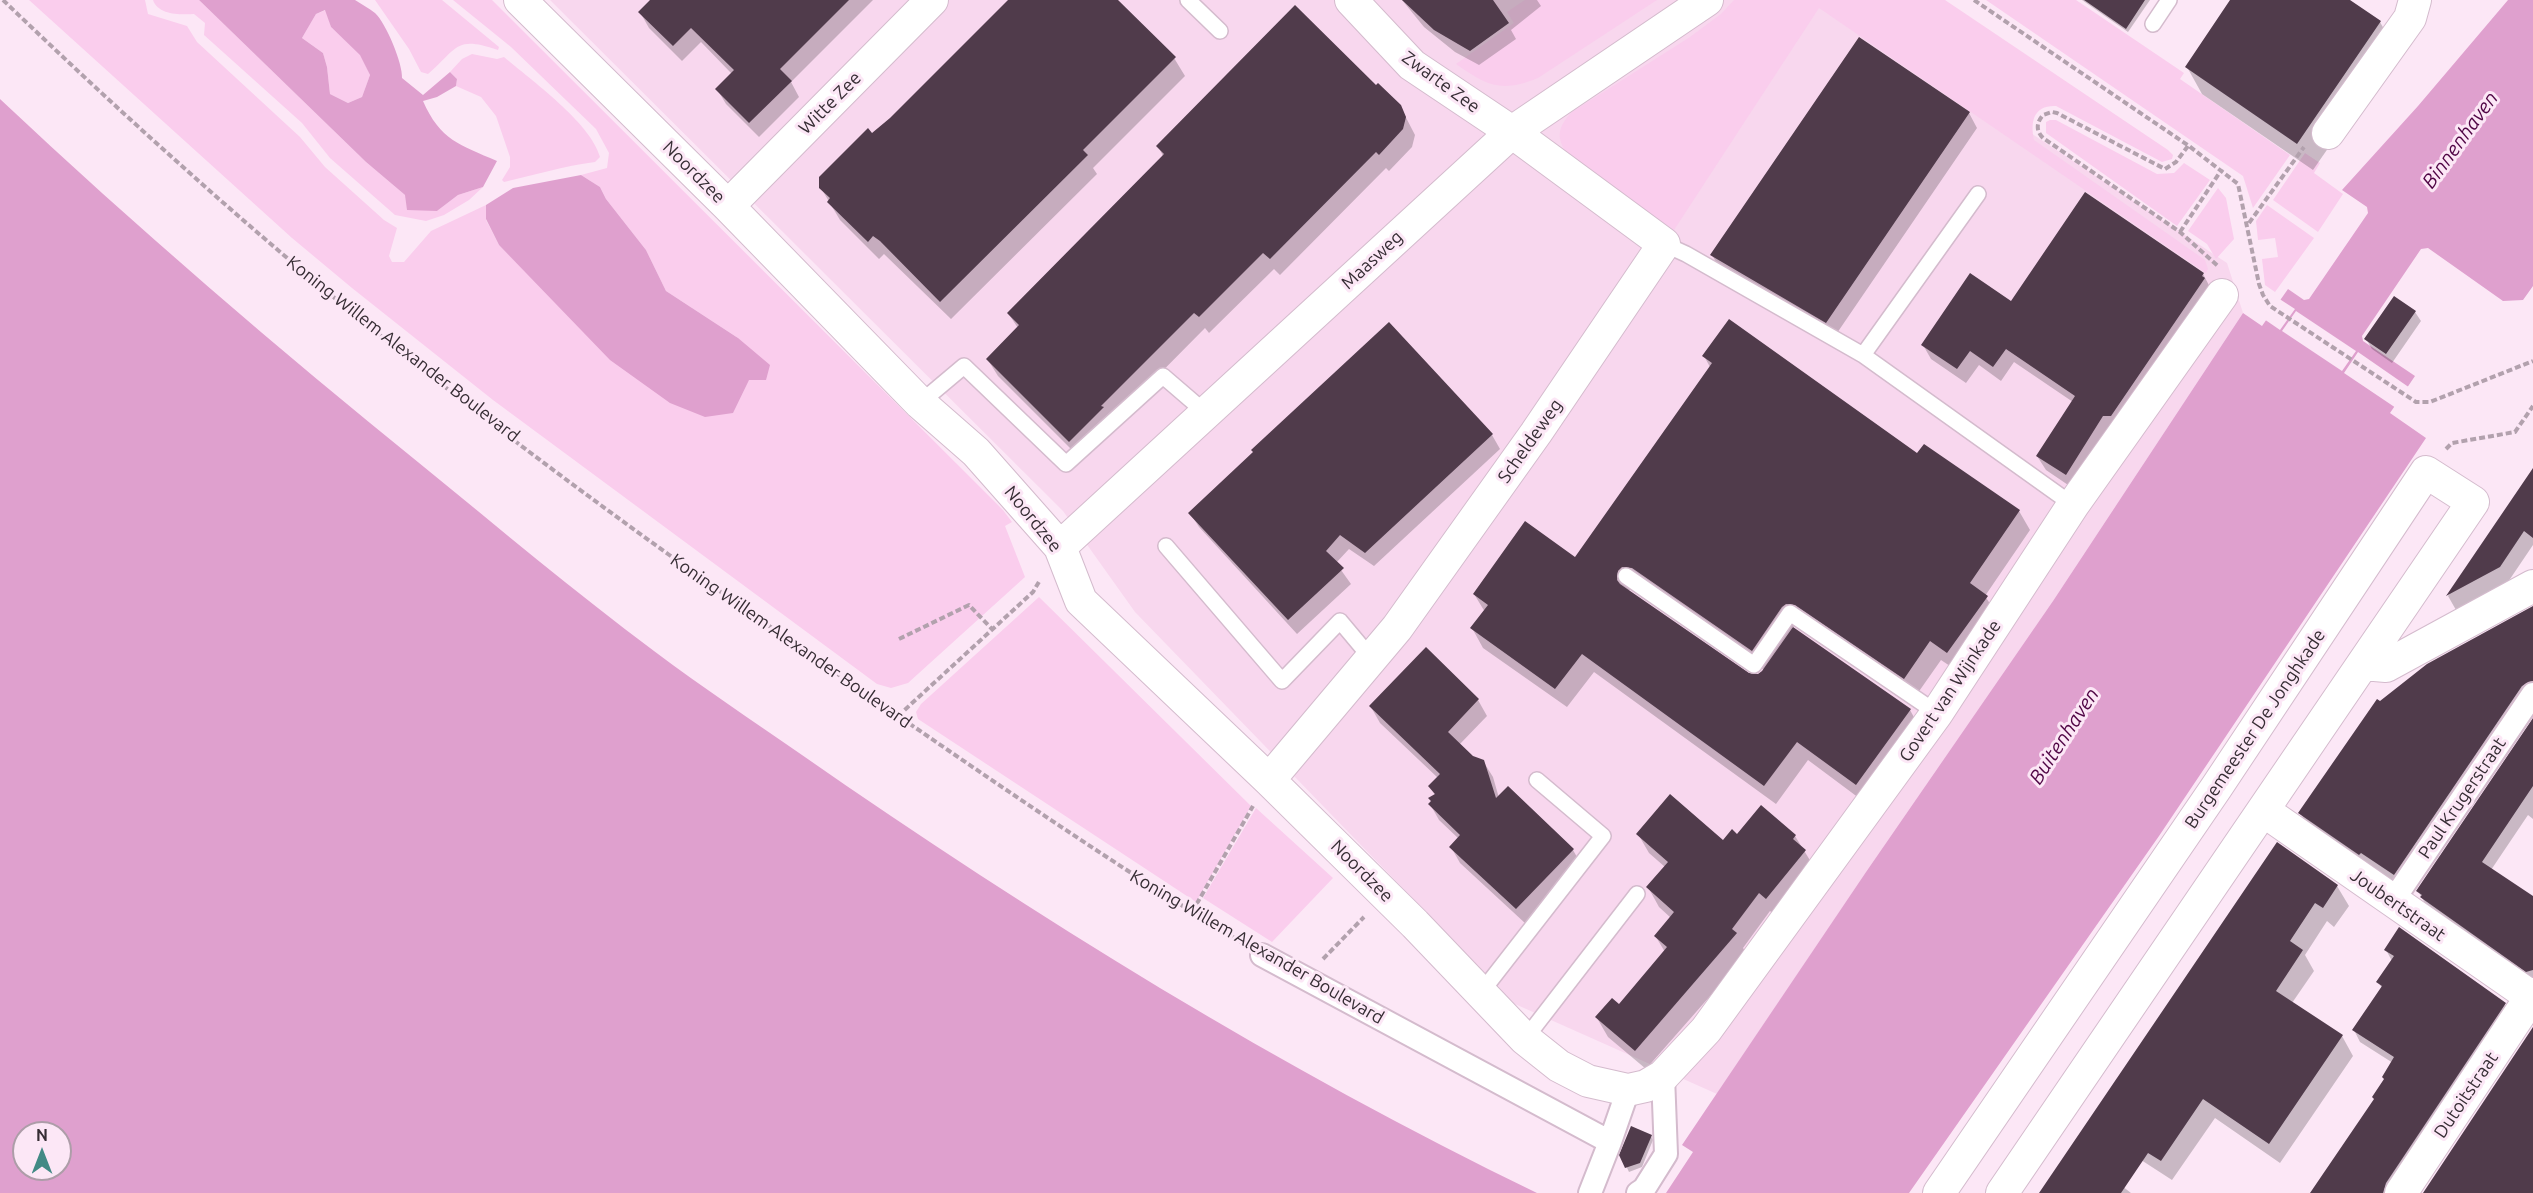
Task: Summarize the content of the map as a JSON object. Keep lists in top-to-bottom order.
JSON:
{
  "streets": {
    "street": [
      "Zwarte Zee",
      "Witte Zee",
      "Noordzee",
      "Maasweg",
      "Koning Willem Alexander Boulevard",
      "Scheldeweg",
      "Govert van Wijnkade",
      "Burgemeester De Jonghkade",
      "Paul Krugerstraat",
      "Joubertstraat",
      "Dutoitstraat"
    ]
  },
  "crossings": [
    ["Zwarte Zee", "Maasweg"],
    ["Witte Zee", "Noordzee"],
    ["Noordzee", "Maasweg"],
    ["Noordzee", "Scheldeweg"],
    ["Paul Krugerstraat", "Joubertstraat"],
    ["Joubertstraat", "Dutoitstraat"]
  ],
  "water": ["Binnenhaven", "Buitenhaven"],
  "north": "top"
}
